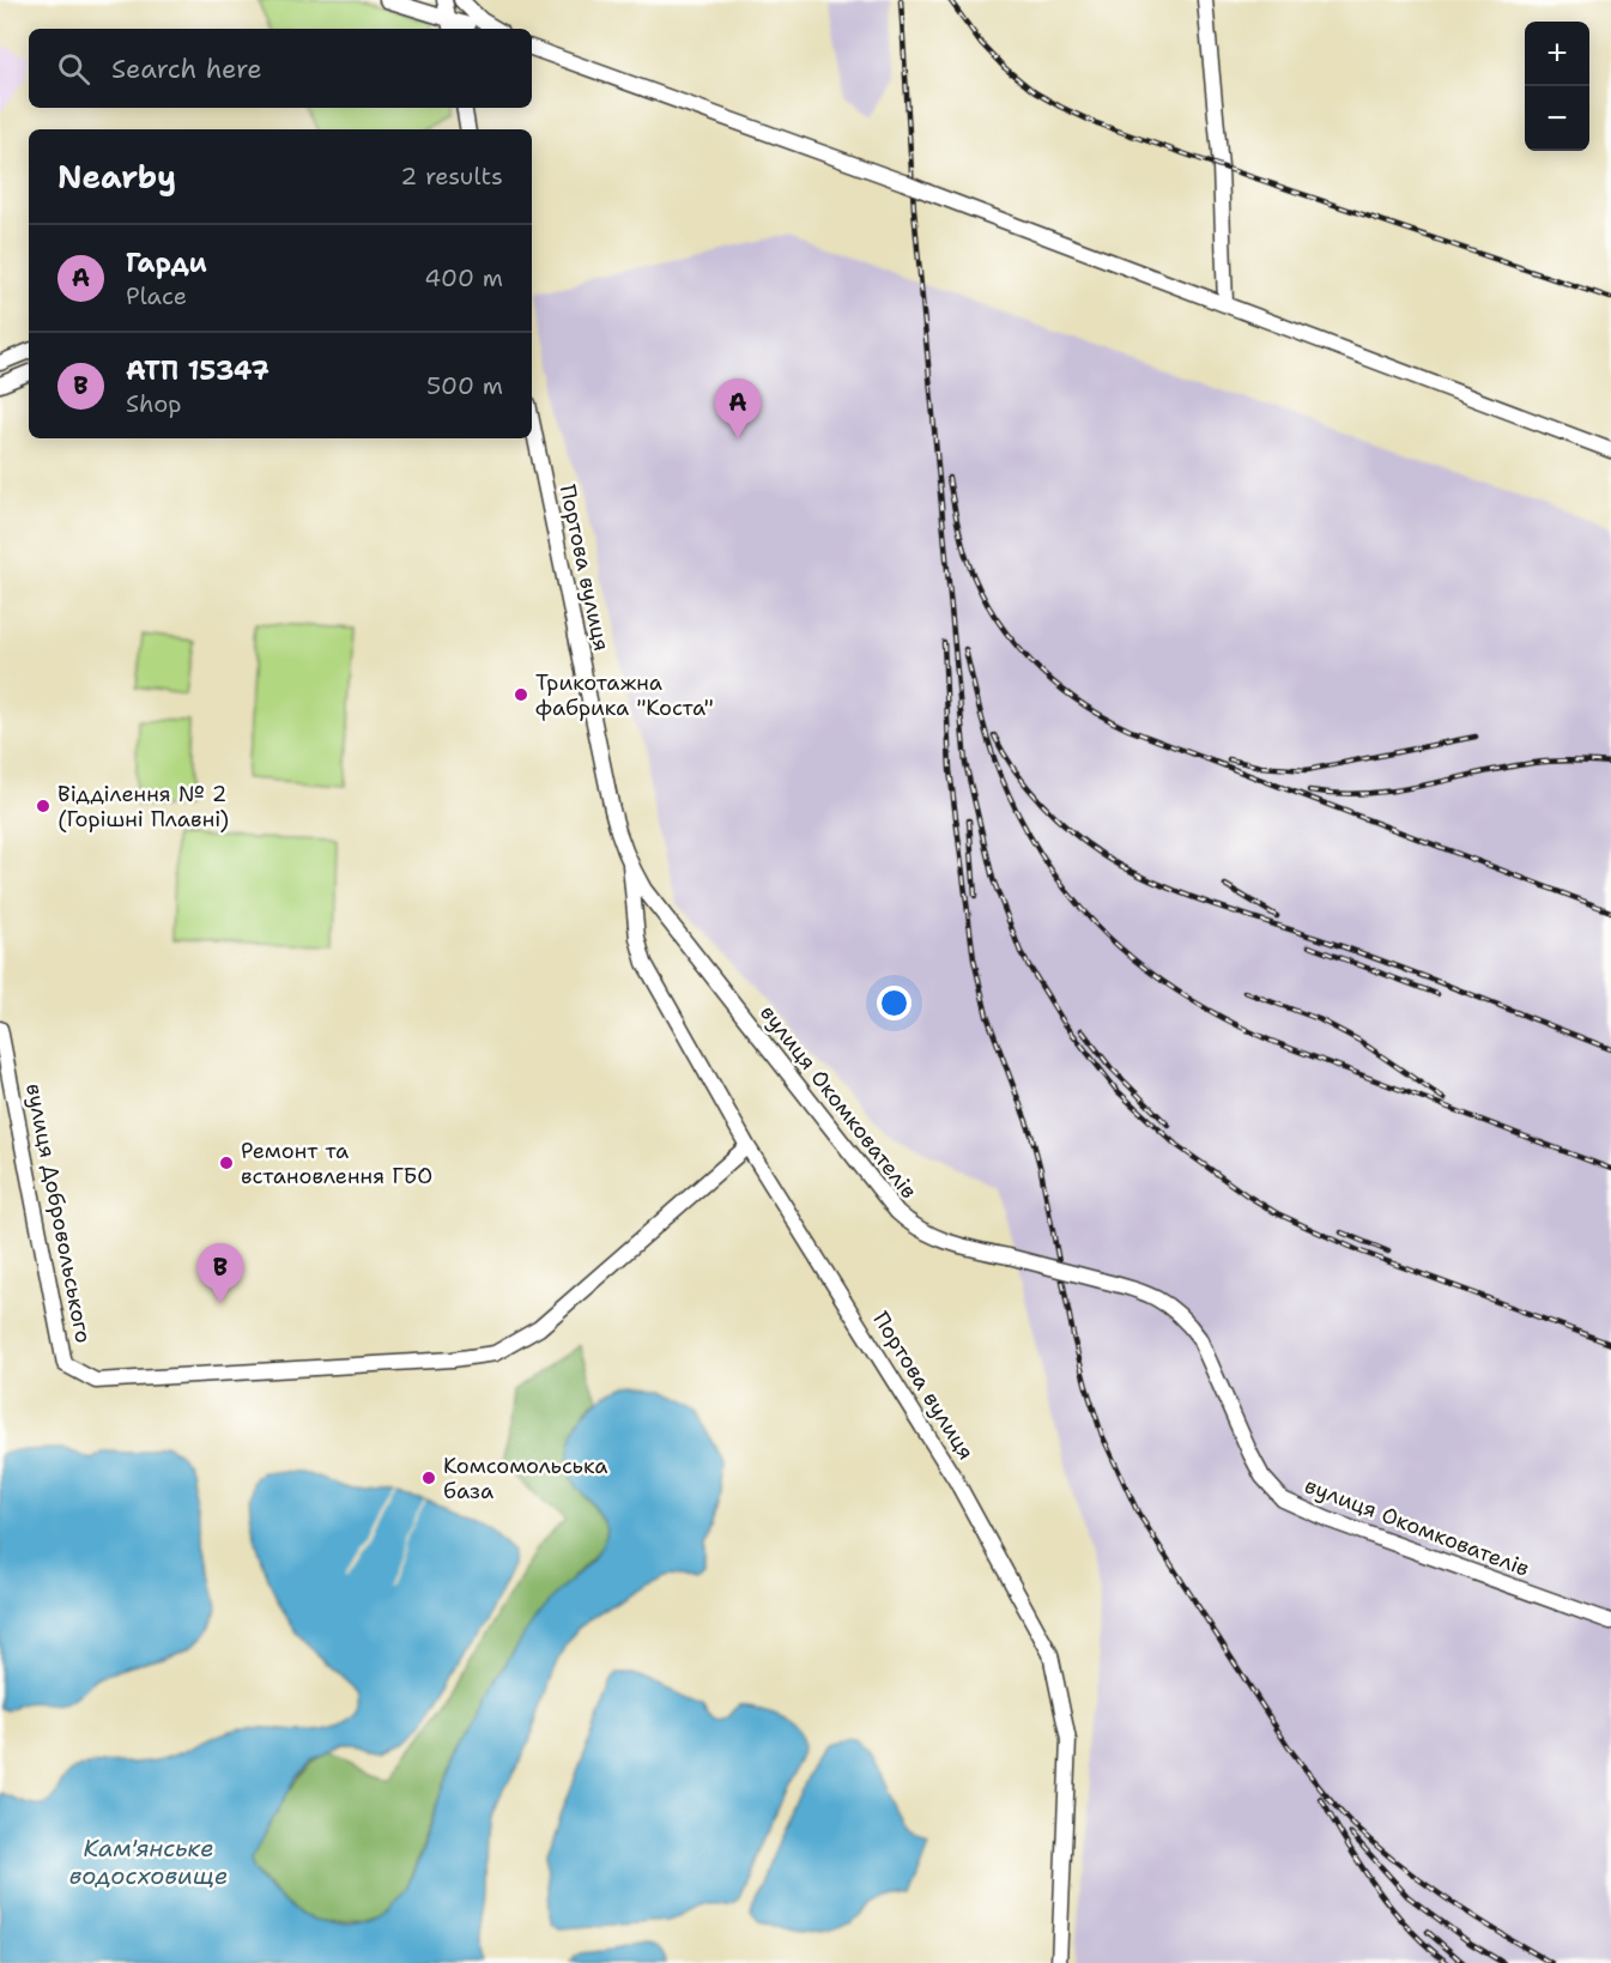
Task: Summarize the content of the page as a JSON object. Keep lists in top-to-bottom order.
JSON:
{
  "streets": {
    "street": ["Портова вулиця", "вулиця Окомкователів", "вулиця Добровольського"]
  },
  "crossings": [
    ["Портова вулиця", "вулиця Окомкователів"],
    ["Портова вулиця", "вулиця Добровольського"]
  ],
  "water": ["Кам'янське водосховище"],
  "places": [
    "Трикотажна фабрика \"Коста\"",
    "Відділення № 2 (Горішні Плавні)",
    "Ремонт та встановлення ГБО",
    "Комсомольська база"
  ],
  "page": {
    "map_buttons": ["+", "−"],
    "search": "Search here",
    "heading": ["Nearby", "2 results"],
    "list": [
      {
        "mark": "A",
        "name": "Гарди",
        "note": "Place",
        "value": "400 m"
      },
      {
        "mark": "B",
        "name": "АТП 15347",
        "note": "Shop",
        "value": "500 m"
      }
    ],
    "pins": ["A", "B"]
  }
}
